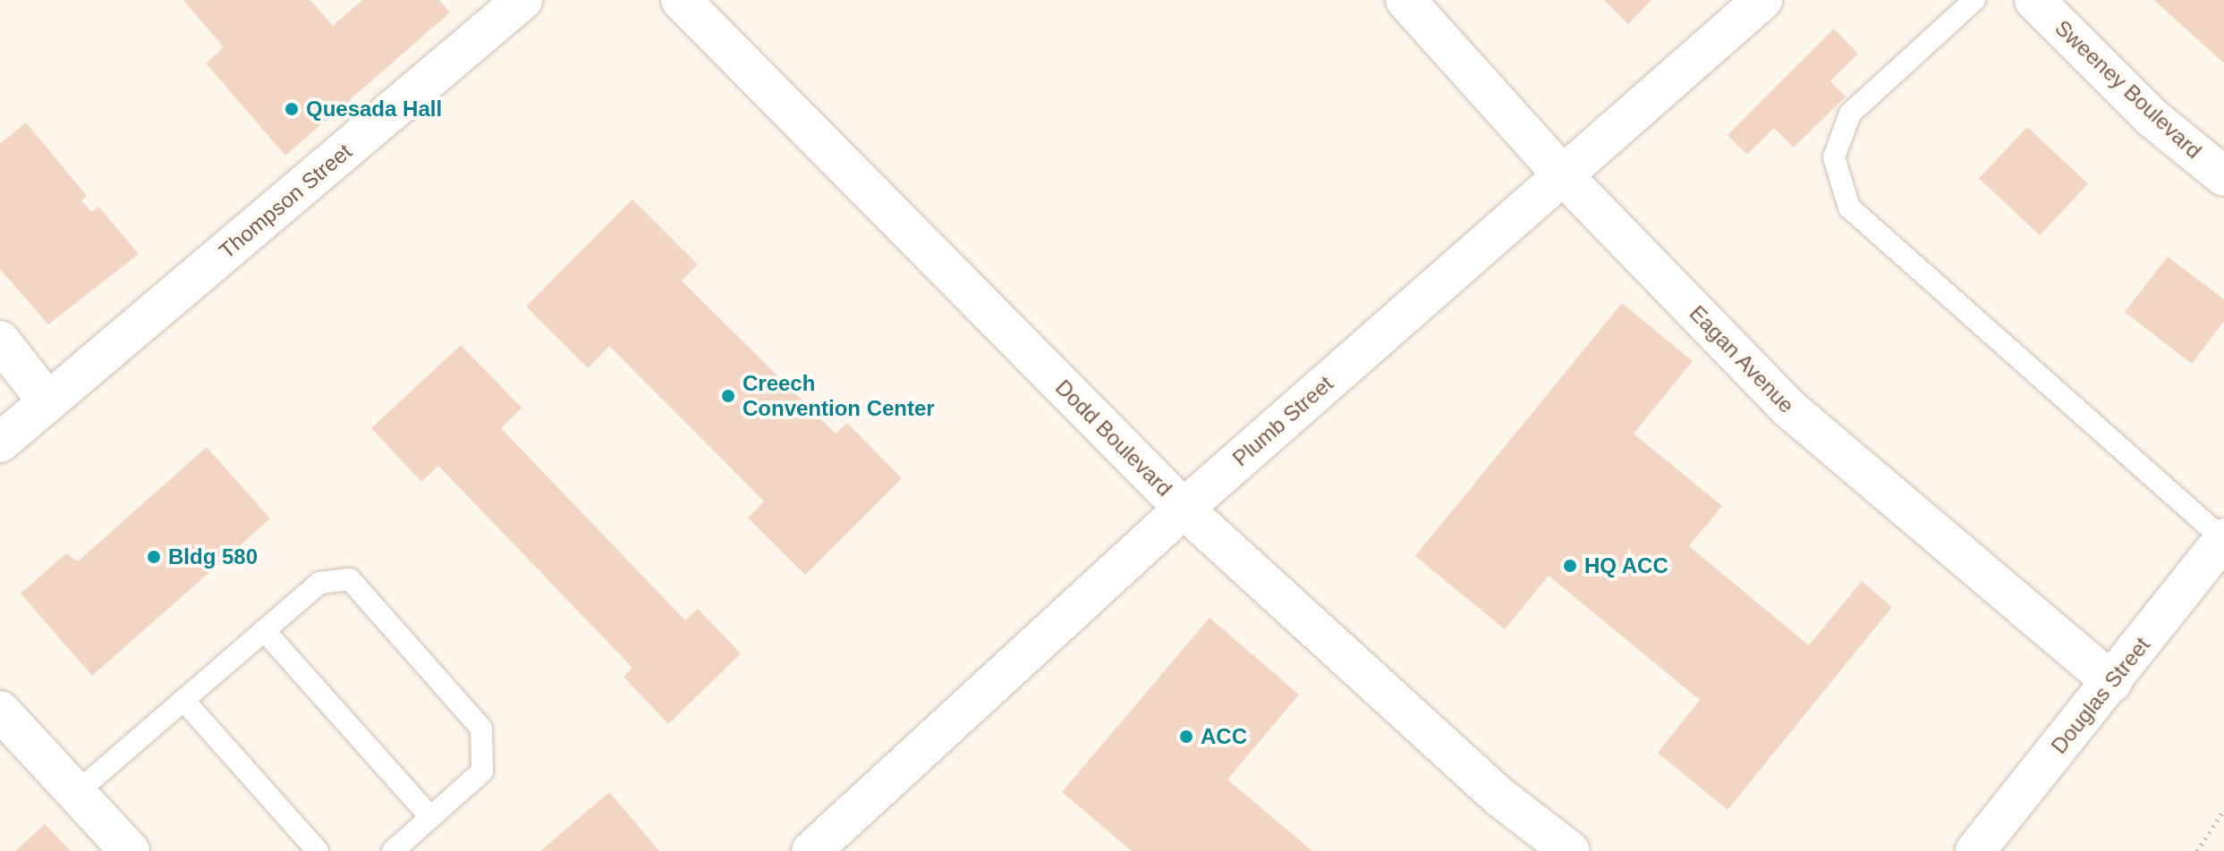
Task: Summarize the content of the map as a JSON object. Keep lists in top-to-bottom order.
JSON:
{
  "streets": {
    "street": [
      "Sweeney Boulevard",
      "Thompson Street",
      "Eagan Avenue",
      "Plumb Street",
      "Dodd Boulevard",
      "Douglas Street"
    ]
  },
  "crossings": [
    ["Eagan Avenue", "Plumb Street"],
    ["Eagan Avenue", "Douglas Street"],
    ["Plumb Street", "Dodd Boulevard"]
  ],
  "places": [
    "Quesada Hall",
    "Creech Convention Center",
    "Bldg 580",
    "HQ ACC",
    "ACC"
  ]
}
